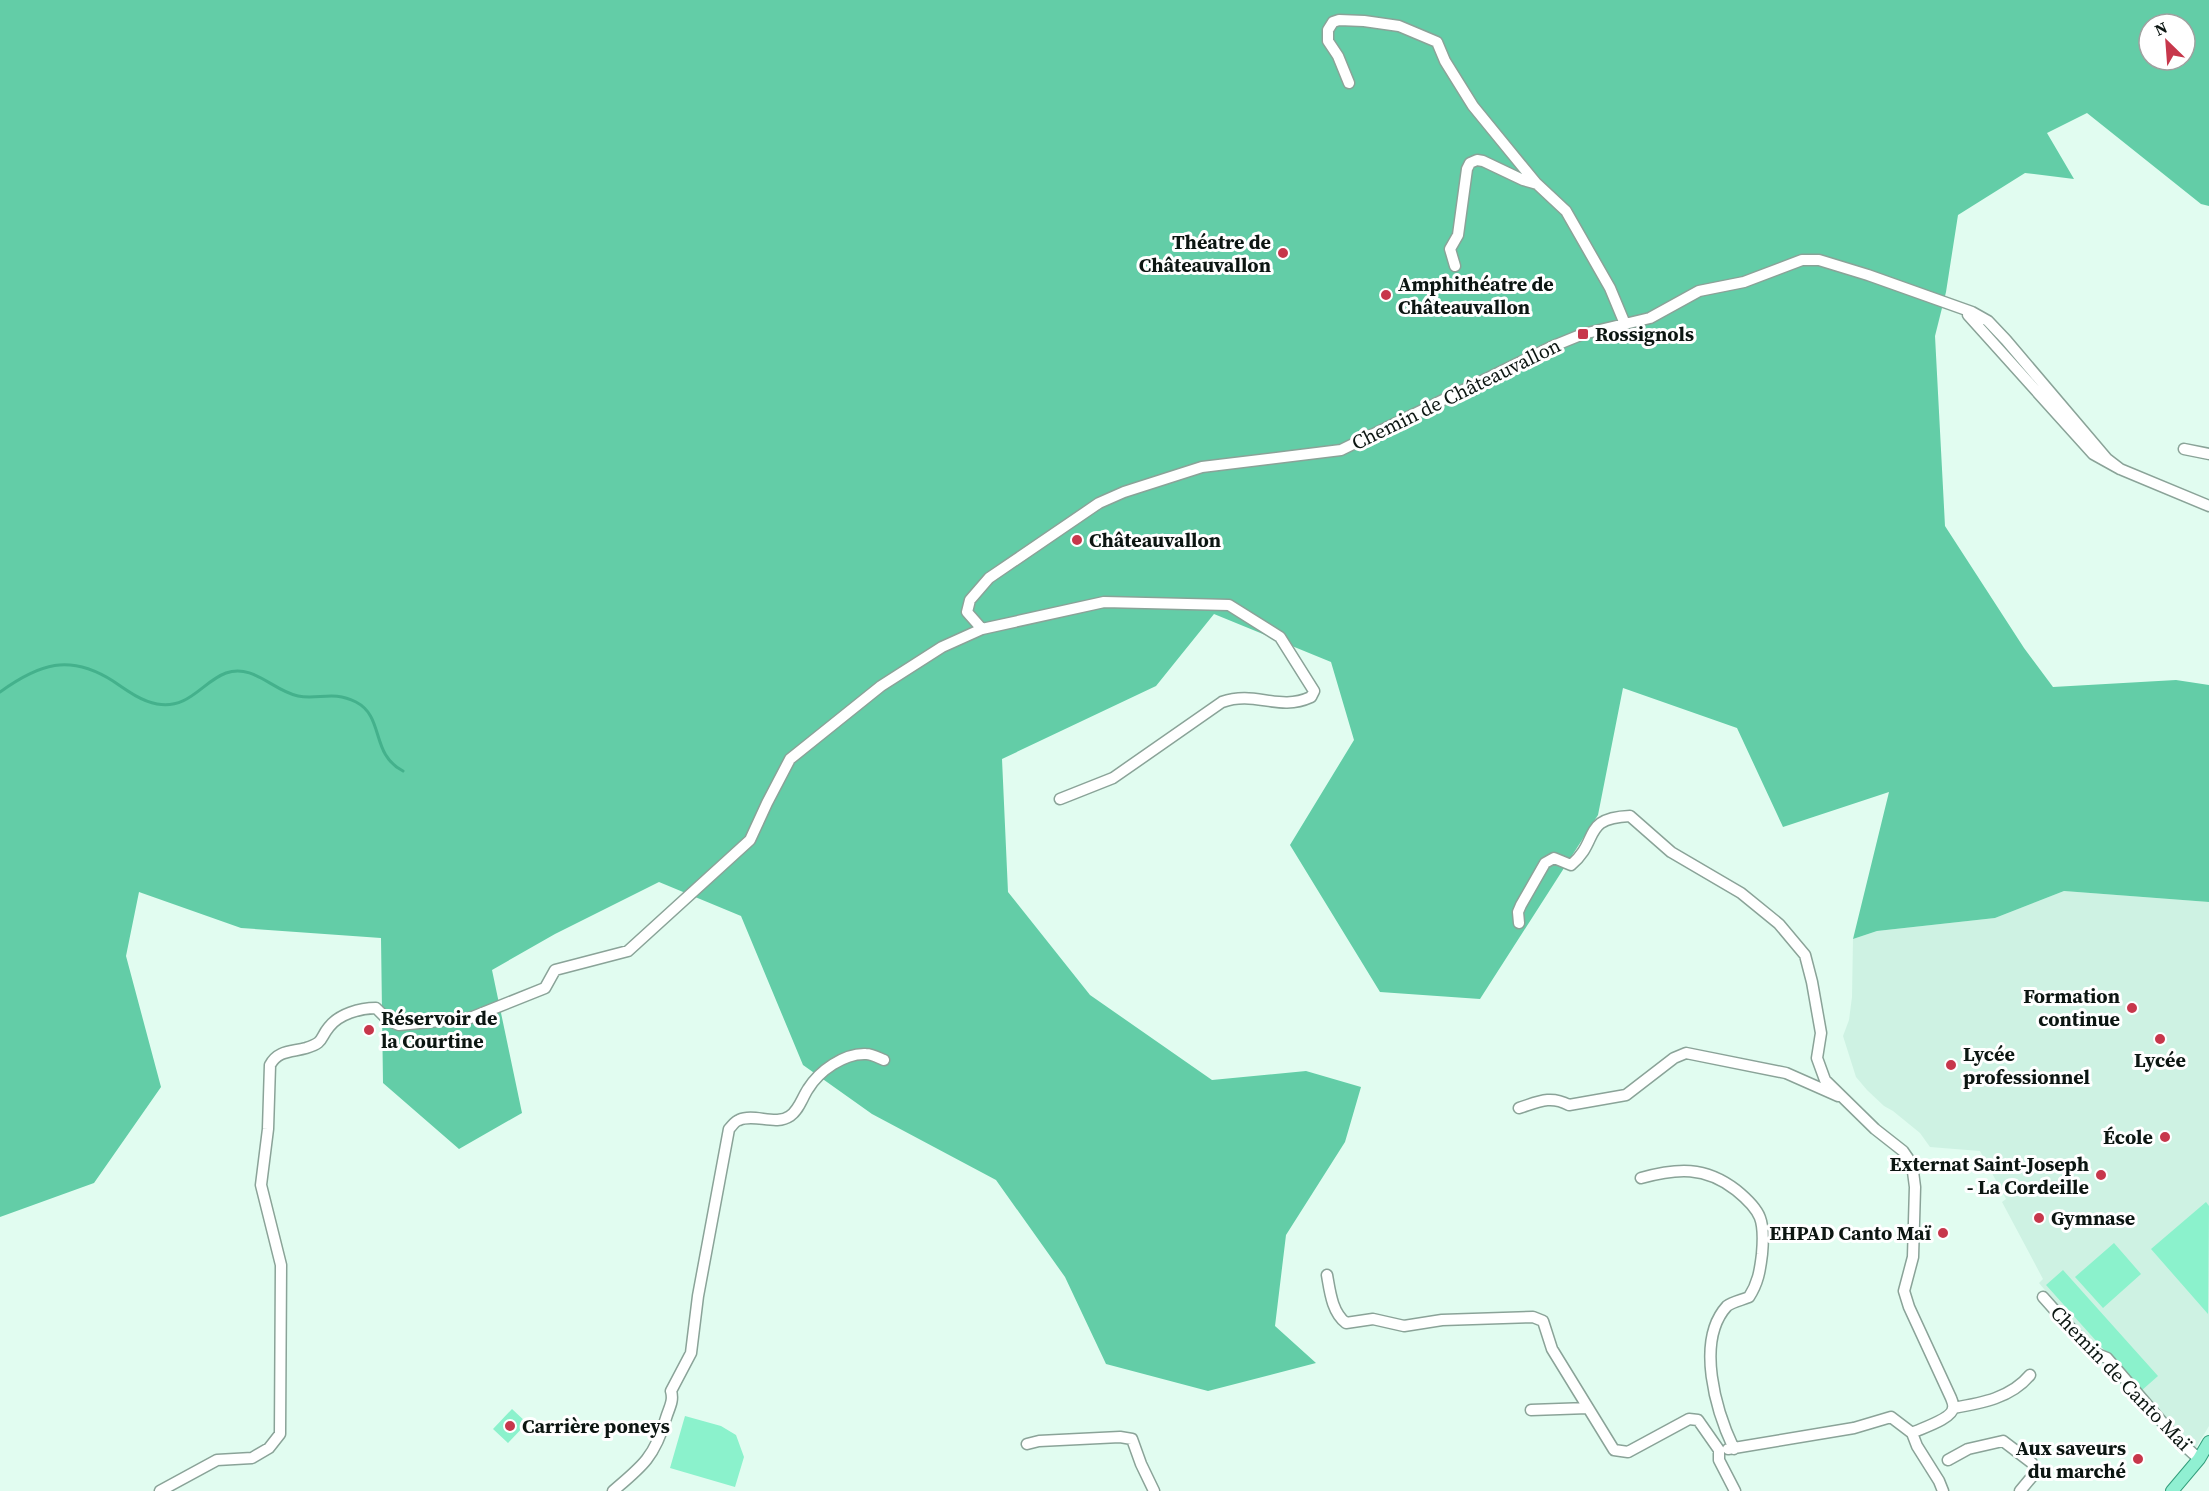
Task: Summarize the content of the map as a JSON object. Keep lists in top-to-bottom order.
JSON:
{
  "streets": {
    "street": ["Chemin de Châteauvallon", "Chemin de Canto Maï"]
  },
  "places": {
    "other": [
      "Théatre de Châteauvallon",
      "Amphithéatre de Châteauvallon",
      "Châteauvallon",
      "Formation continue",
      "Réservoir de la Courtine",
      "Lycée",
      "Lycée professionnel",
      "École",
      "Externat Saint-Joseph - La Cordeille",
      "Gymnase",
      "EHPAD Canto Maï",
      "Carrière poneys",
      "Aux saveurs du marché"
    ],
    "transit": ["Rossignols"]
  },
  "north": "top left"
}
